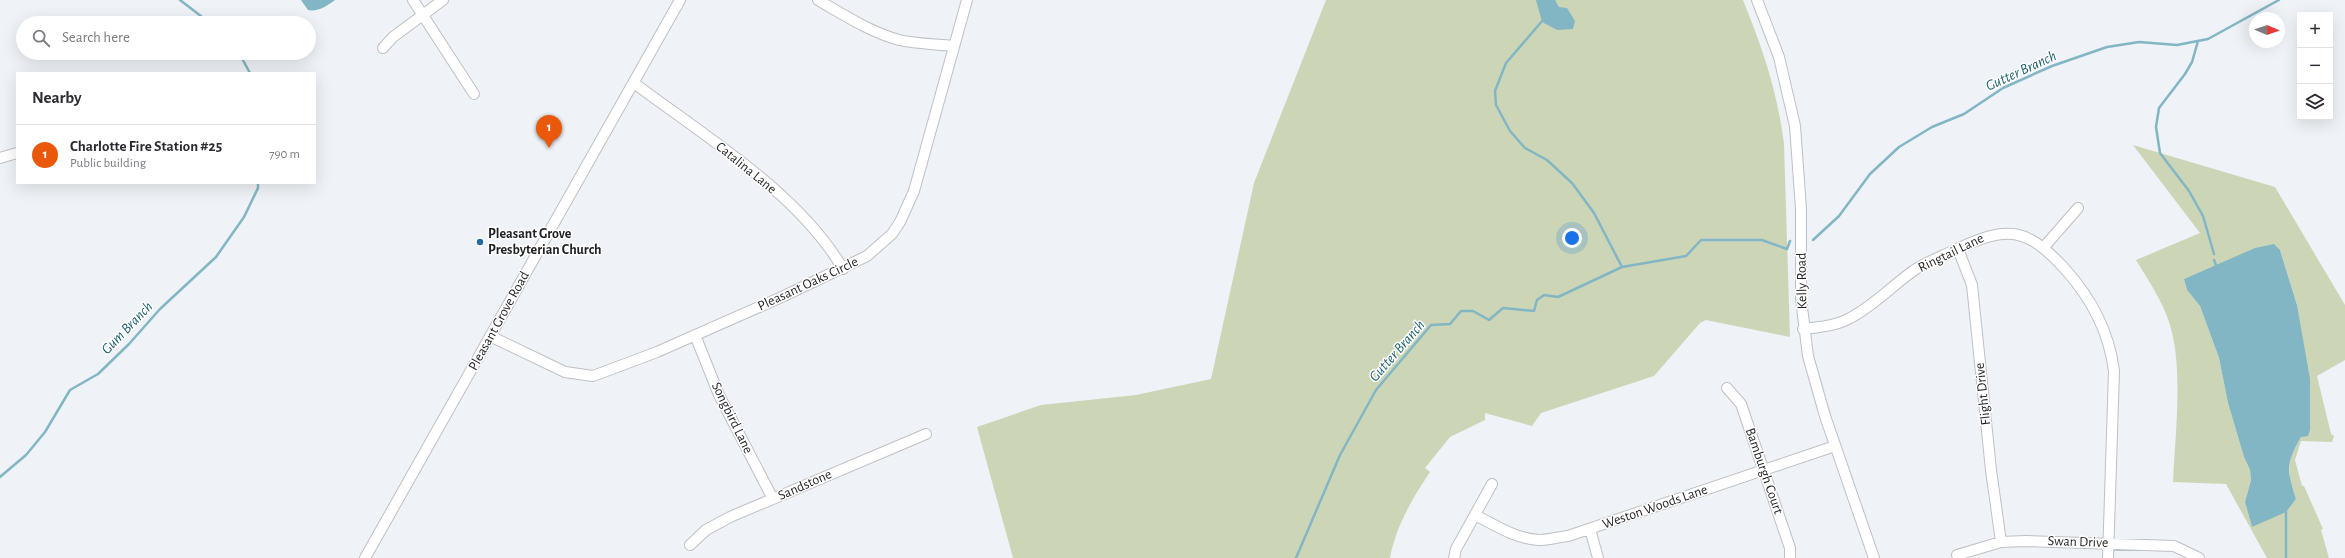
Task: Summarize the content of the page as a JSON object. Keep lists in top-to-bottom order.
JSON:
{
  "streets": {
    "street": [
      "Catalina Lane",
      "Ringtail Lane",
      "Kelly Road",
      "Pleasant Oaks Circle",
      "Pleasant Grove Road",
      "Flight Drive",
      "Songbird Lane",
      "Bamburgh Court",
      "Sandstone",
      "Weston Woods Lane",
      "Swan Drive"
    ]
  },
  "crossings": [
    ["Catalina Lane", "Pleasant Oaks Circle"],
    ["Catalina Lane", "Pleasant Grove Road"],
    ["Ringtail Lane", "Kelly Road"],
    ["Ringtail Lane", "Flight Drive"],
    ["Ringtail Lane", "Swan Drive"],
    ["Kelly Road", "Weston Woods Lane"],
    ["Pleasant Oaks Circle", "Pleasant Grove Road"],
    ["Pleasant Oaks Circle", "Songbird Lane"],
    ["Flight Drive", "Swan Drive"],
    ["Songbird Lane", "Sandstone"],
    ["Bamburgh Court", "Weston Woods Lane"]
  ],
  "water": ["Gutter Branch", "Gum Branch"],
  "places": ["Pleasant Grove Presbyterian Church"],
  "north": "right",
  "page": {
    "map_buttons": ["+", "−"],
    "search": "Search here",
    "heading": "Nearby",
    "pins": "1",
    "list": [
      {
        "mark": "1",
        "name": "Charlotte Fire Station #25",
        "note": "Public building",
        "value": "790 m"
      }
    ]
  }
}
